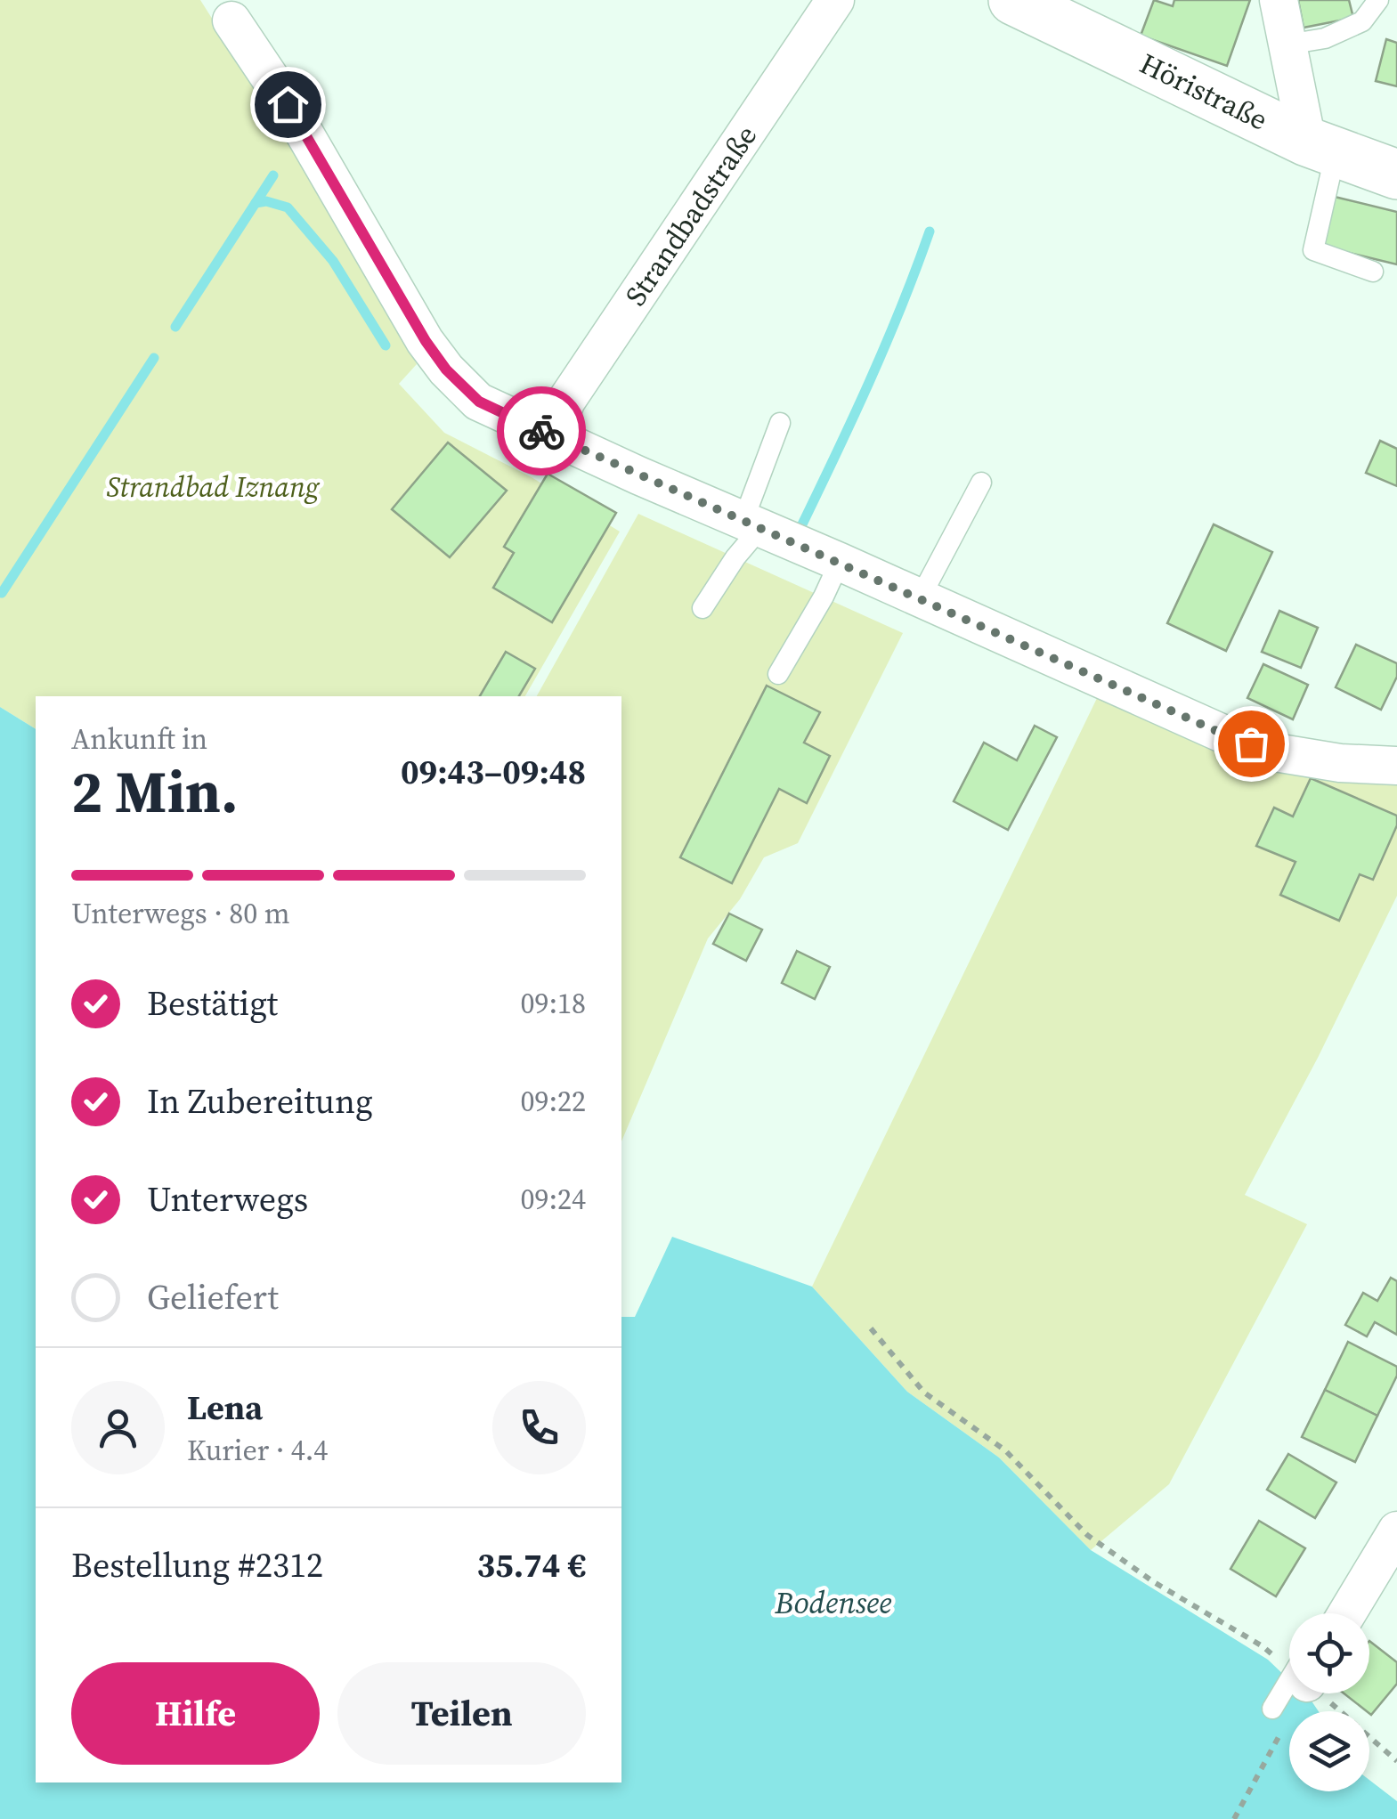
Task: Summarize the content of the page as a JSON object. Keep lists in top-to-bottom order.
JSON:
{
  "streets": {
    "main road": ["Höristraße"],
    "street": ["Strandbadstraße"]
  },
  "water": ["Bodensee"],
  "parks": ["Strandbad Iznang"],
  "page": {
    "heading": ["2 Min.", "Ankunft in", "09:43–09:48"],
    "panel": [
      "Lena",
      "Kurier · 4.4",
      "Bestellung #2312",
      "35.74 €"
    ],
    "bar": "Unterwegs · 80 m",
    "list": [
      ["Bestätigt", "09:18"],
      ["In Zubereitung", "09:22"],
      ["Unterwegs", "09:24"],
      "Geliefert"
    ],
    "buttons": ["Hilfe", "Teilen"]
  }
}
